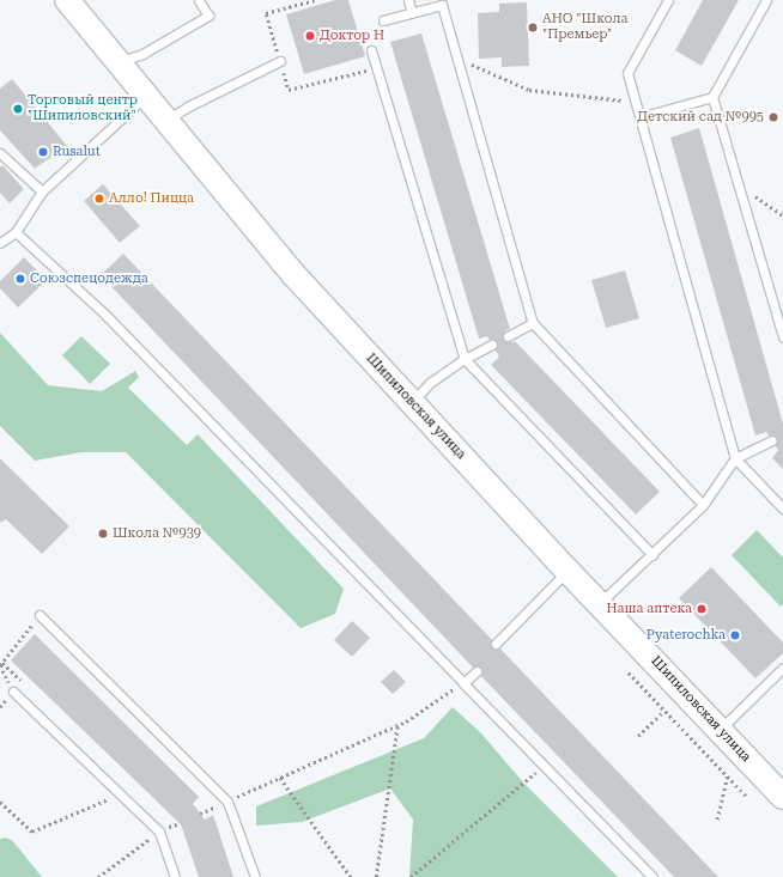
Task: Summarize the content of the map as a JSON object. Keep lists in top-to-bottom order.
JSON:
{
  "streets": {
    "main road": ["Шипиловская улица"]
  },
  "places": [
    "АНО \"Школа \"Премьер\"",
    "Доктор Н",
    "Торговый центр \"Шипиловский\"",
    "Детский сад №995",
    "Rusalut",
    "Алло! Пицца",
    "Союзспецодежда",
    "Школа №939",
    "Наша аптека",
    "Pyaterochka"
  ]
}
